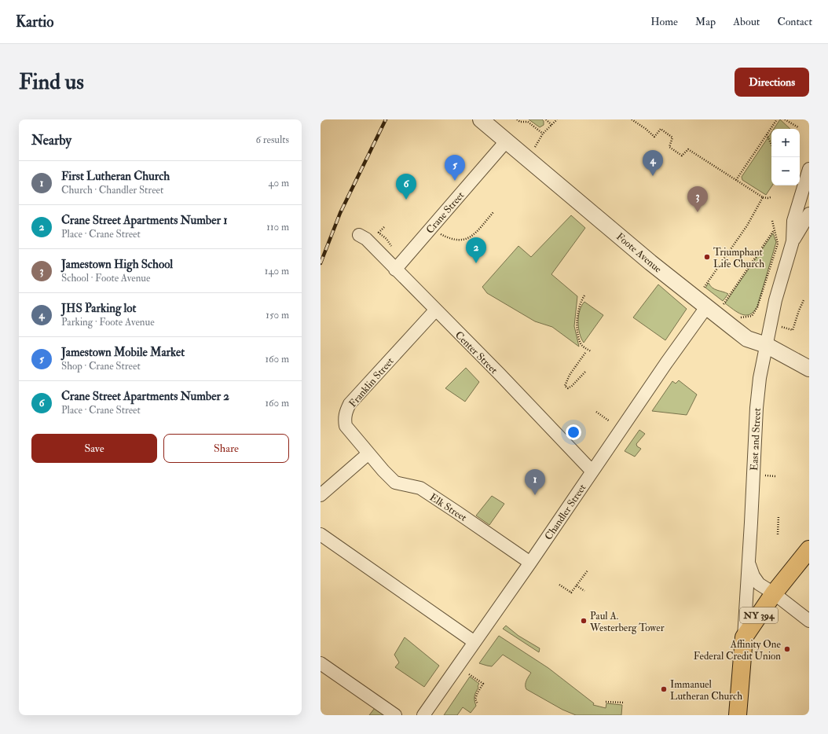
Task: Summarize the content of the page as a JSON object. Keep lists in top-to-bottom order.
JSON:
{
  "streets": {
    "main road": ["East 2nd Street", "NY 394"],
    "street": [
      "Crane Street",
      "Foote Avenue",
      "Center Street",
      "Franklin Street",
      "Elk Street",
      "Chandler Street"
    ]
  },
  "crossings": [
    ["Crane Street", "Foote Avenue"],
    ["Crane Street", "Center Street"],
    ["Foote Avenue", "East 2nd Street"],
    ["Foote Avenue", "Chandler Street"],
    ["Center Street", "Franklin Street"],
    ["Center Street", "Chandler Street"],
    ["Franklin Street", "Elk Street"],
    ["East 2nd Street", "NY 394"],
    ["Elk Street", "Chandler Street"]
  ],
  "places": [
    "Triumphant Life Church",
    "Paul A. Westerberg Tower",
    "Affinity One Federal Credit Union",
    "Immanuel Lutheran Church"
  ],
  "page": {
    "header": "Kartio",
    "nav": [
      "Home",
      "Map",
      "About",
      "Contact"
    ],
    "buttons": [
      "Directions",
      ["Save", "Share"]
    ],
    "title": "Find us",
    "heading": ["Nearby", "6 results"],
    "map_buttons": ["+", "−"],
    "pins": [
      "4",
      "5",
      "6",
      "3",
      "2",
      "1"
    ],
    "list": [
      {
        "mark": "1",
        "name": "First Lutheran Church",
        "note": "Church · Chandler Street",
        "value": "40 m"
      },
      {
        "mark": "2",
        "name": "Crane Street Apartments Number 1",
        "note": "Place · Crane Street",
        "value": "110 m"
      },
      {
        "mark": "3",
        "name": "Jamestown High School",
        "note": "School · Foote Avenue",
        "value": "140 m"
      },
      {
        "mark": "4",
        "name": "JHS Parking lot",
        "note": "Parking · Foote Avenue",
        "value": "150 m"
      },
      {
        "mark": "5",
        "name": "Jamestown Mobile Market",
        "note": "Shop · Crane Street",
        "value": "160 m"
      },
      {
        "mark": "6",
        "name": "Crane Street Apartments Number 2",
        "note": "Place · Crane Street",
        "value": "160 m"
      }
    ]
  }
}
